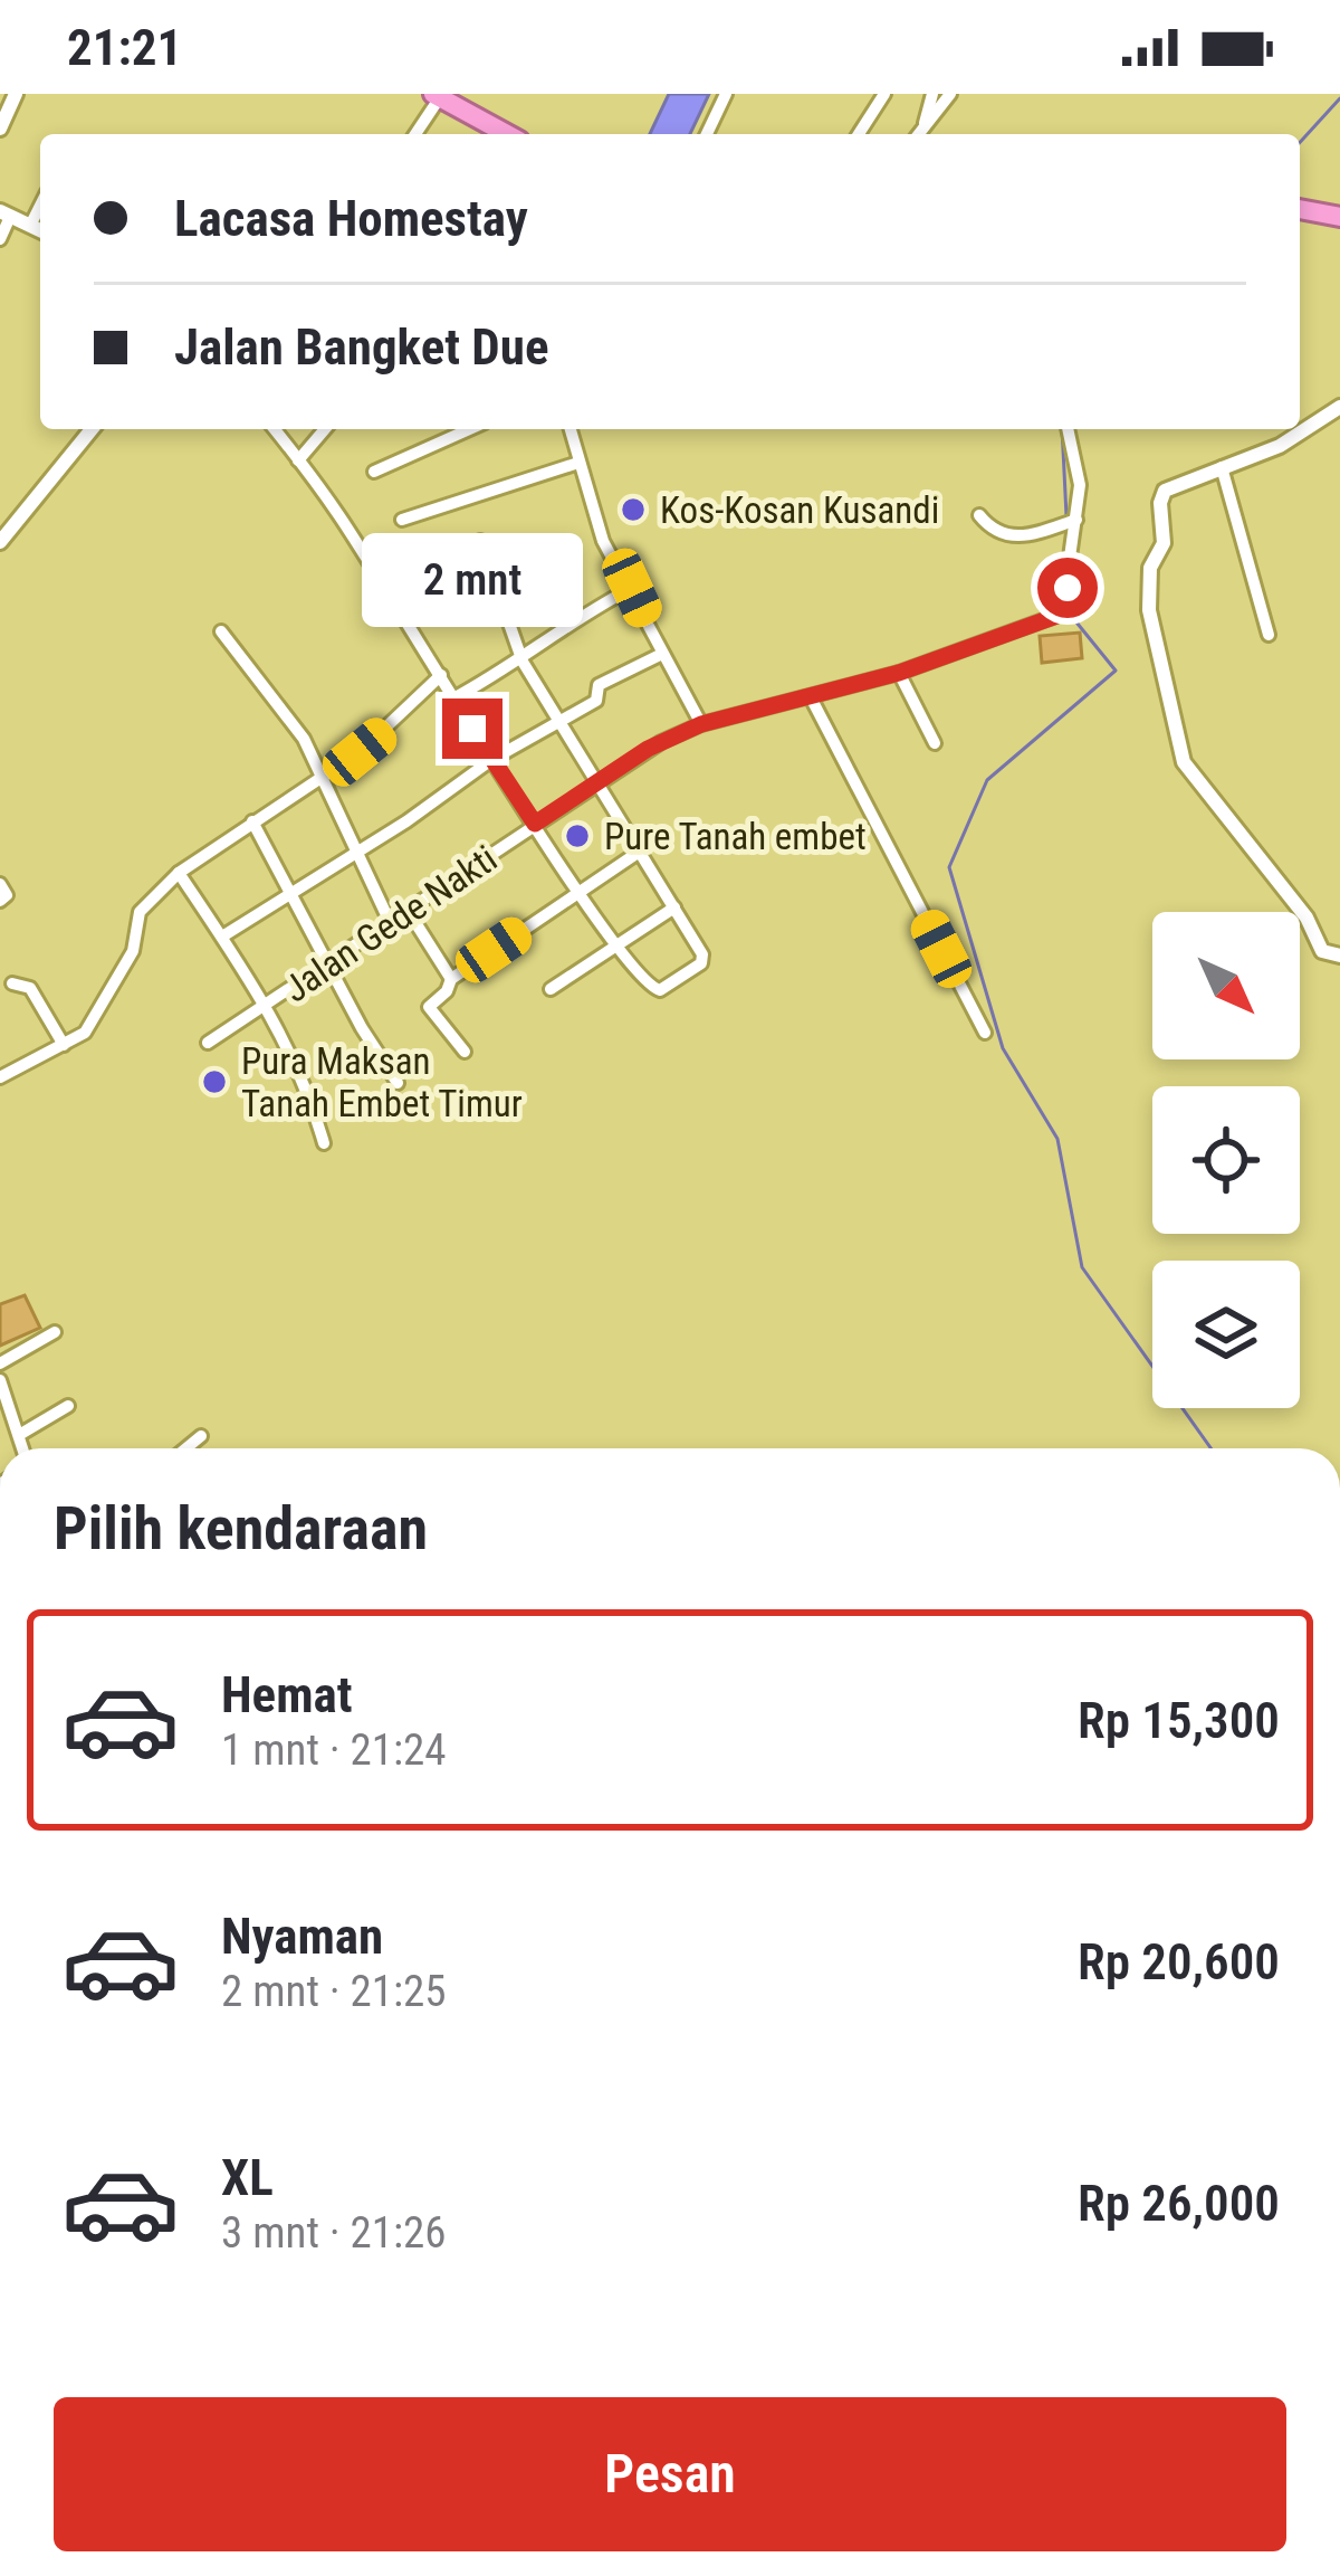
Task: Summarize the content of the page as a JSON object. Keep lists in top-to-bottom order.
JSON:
{
  "streets": {
    "street": ["Jalan Gede Nakti"]
  },
  "places": ["Kos-Kosan Kusandi", "Pure Tanah embet", "Pura Maksan Tanah Embet Timur"],
  "north": "bottom right",
  "page": {
    "status": "21:21",
    "banner": ["Lacasa Homestay", "Jalan Bangket Due"],
    "bubble": "2 mnt",
    "heading": "Pilih kendaraan",
    "list": [
      {
        "name": "Hemat",
        "note": "1 mnt · 21:24",
        "value": "Rp 15,300"
      },
      {
        "name": "Nyaman",
        "note": "2 mnt · 21:25",
        "value": "Rp 20,600"
      },
      {
        "name": "XL",
        "note": "3 mnt · 21:26",
        "value": "Rp 26,000"
      }
    ],
    "buttons": "Pesan"
  }
}
